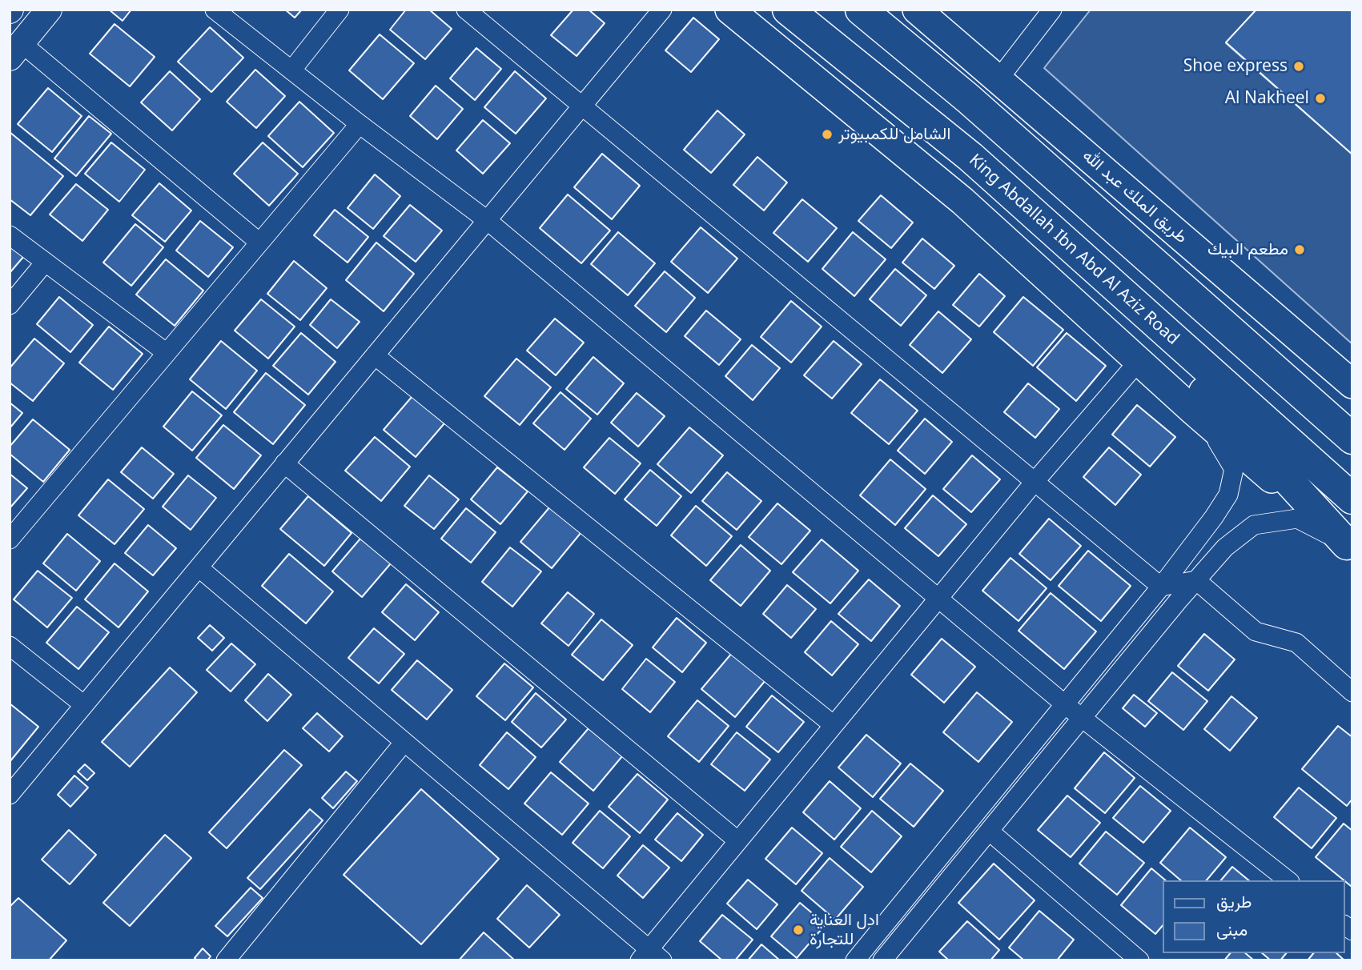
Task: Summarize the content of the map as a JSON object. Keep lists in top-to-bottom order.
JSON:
{
  "streets": {
    "highway": ["King Abdallah Ibn Abd Al Aziz Road"],
    "main road": ["طريق الملك عبد الله"]
  },
  "places": [
    "Shoe express",
    "Al Nakheel",
    "الشامل للكمبيوتر",
    "مطعم البيك",
    "ادل العناية للتجارة"
  ],
  "legend": ["طريق", "مبنى"]
}
